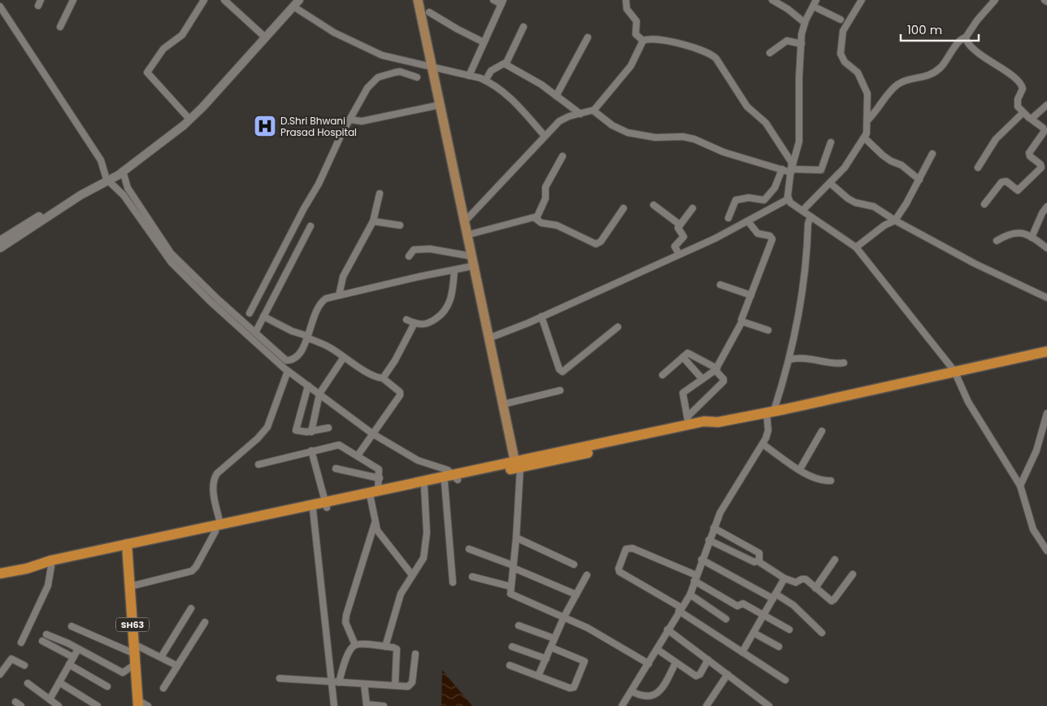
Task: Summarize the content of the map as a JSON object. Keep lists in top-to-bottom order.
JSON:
{
  "streets": {
    "main road": ["SH63"]
  },
  "places": {
    "hospital": ["D.Shri Bhwani Prasad Hospital"]
  },
  "scale_bar": "100 m"
}
